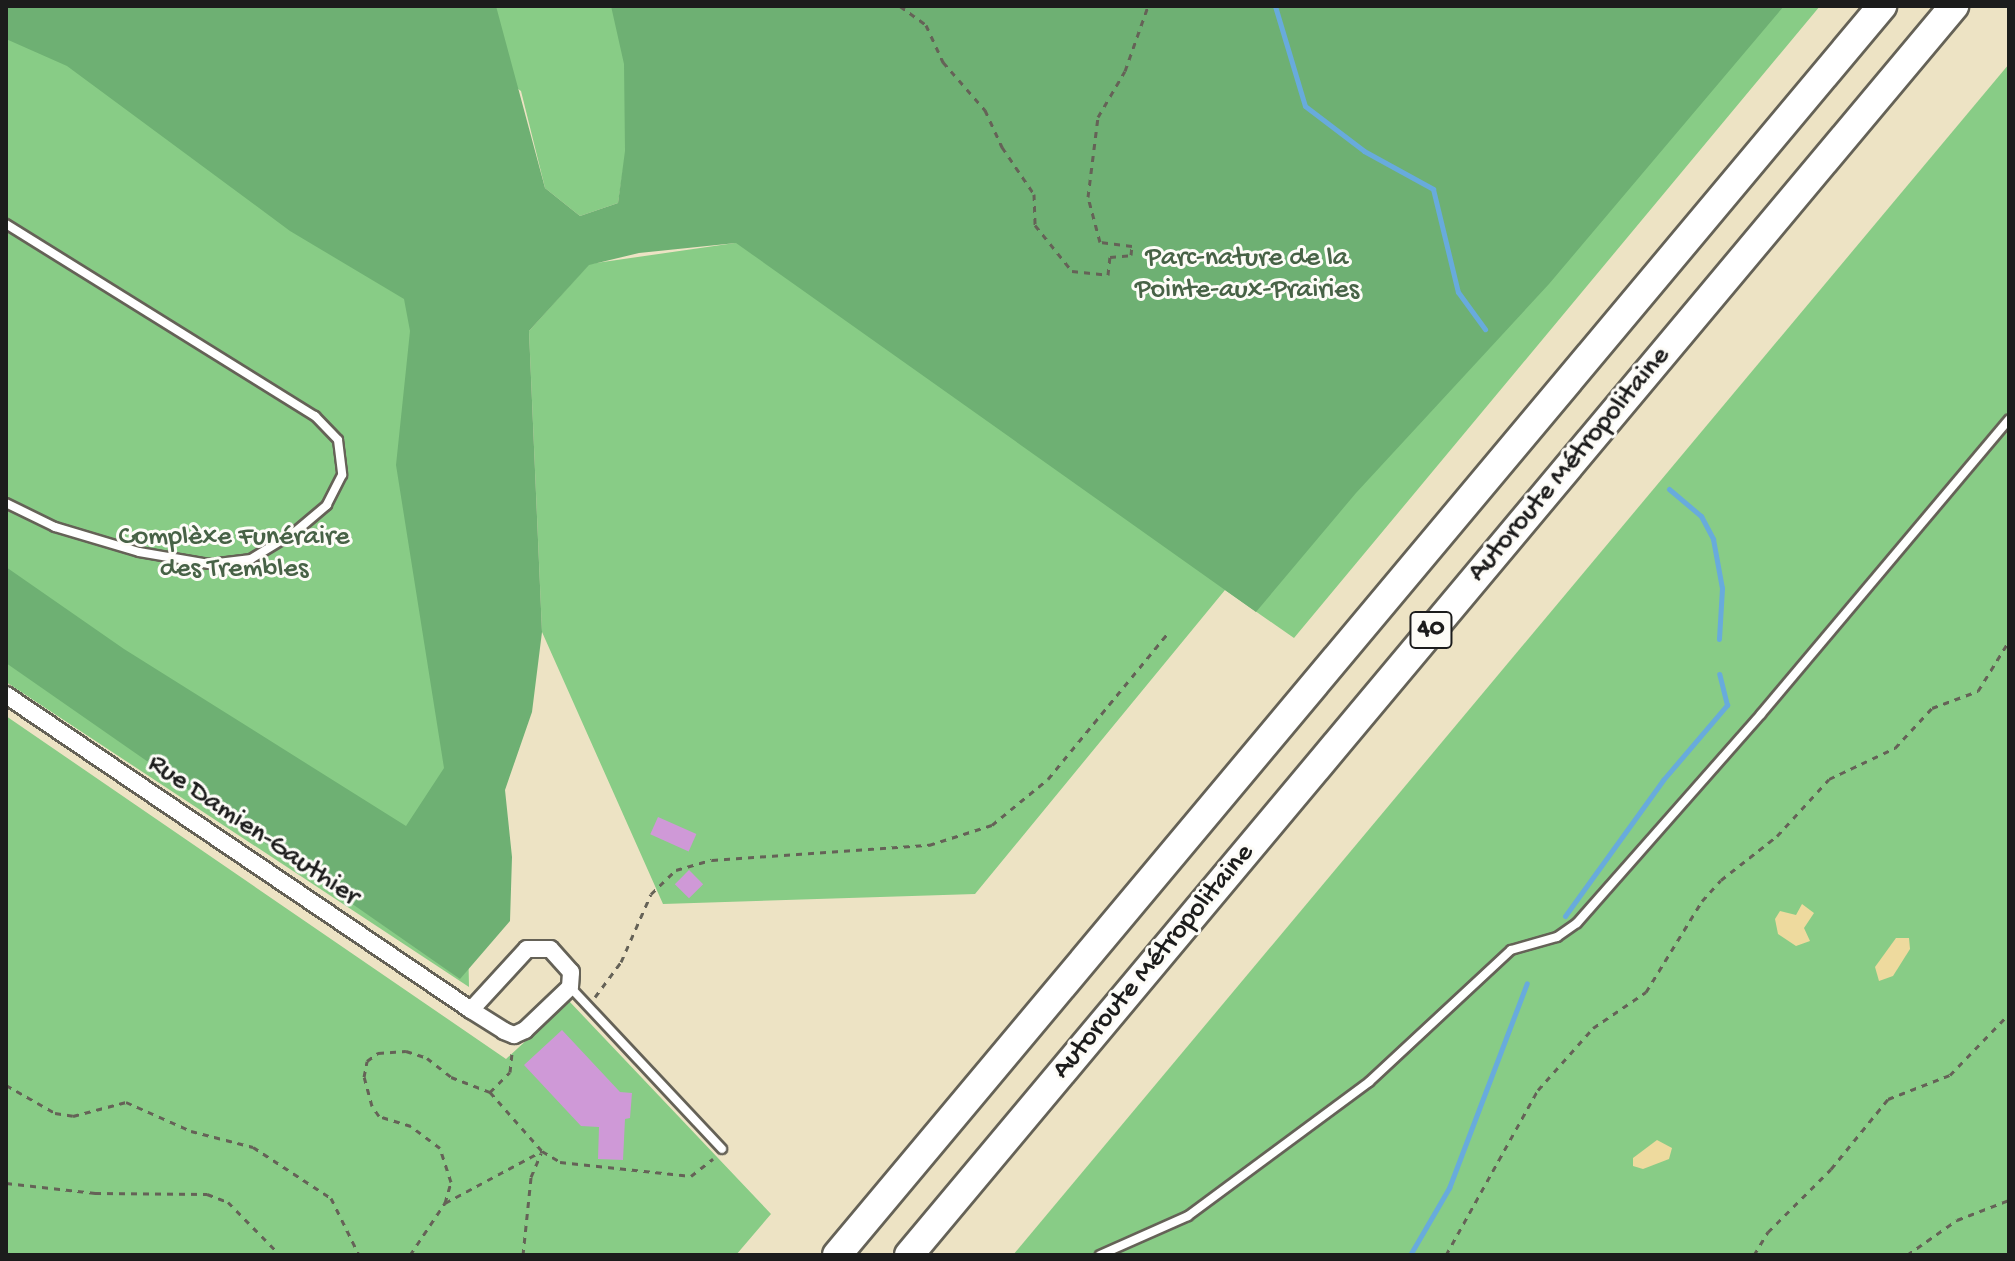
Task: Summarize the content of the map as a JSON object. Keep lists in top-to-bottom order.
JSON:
{
  "streets": {
    "highway": ["Autoroute Métropolitaine", "40"],
    "street": ["Rue Damien-Gauthier"]
  },
  "parks": ["Parc-nature de la Pointe-aux-Prairies", "Complèxe Funéraire des Trembles"]
}
